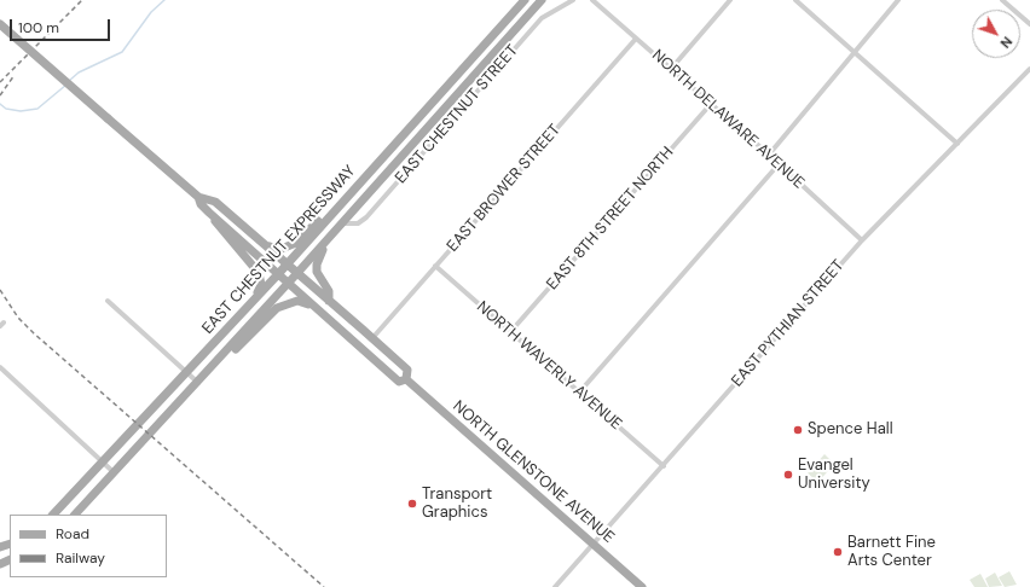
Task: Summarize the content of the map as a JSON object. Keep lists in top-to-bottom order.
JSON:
{
  "streets": {
    "main road": ["EAST CHESTNUT EXPRESSWAY", "NORTH GLENSTONE AVENUE"],
    "street": [
      "EAST CHESTNUT STREET",
      "NORTH DELAWARE AVENUE",
      "EAST BROWER STREET",
      "EAST 8TH STREET NORTH",
      "EAST PYTHIAN STREET",
      "NORTH WAVERLY AVENUE"
    ]
  },
  "crossings": [
    ["EAST CHESTNUT STREET", "EAST CHESTNUT EXPRESSWAY"],
    ["NORTH DELAWARE AVENUE", "EAST BROWER STREET"],
    ["NORTH DELAWARE AVENUE", "EAST 8TH STREET NORTH"],
    ["NORTH DELAWARE AVENUE", "EAST PYTHIAN STREET"],
    ["EAST BROWER STREET", "NORTH WAVERLY AVENUE"],
    ["EAST BROWER STREET", "NORTH GLENSTONE AVENUE"],
    ["EAST 8TH STREET NORTH", "NORTH WAVERLY AVENUE"],
    ["EAST CHESTNUT EXPRESSWAY", "NORTH GLENSTONE AVENUE"],
    ["EAST PYTHIAN STREET", "NORTH WAVERLY AVENUE"],
    ["EAST PYTHIAN STREET", "NORTH GLENSTONE AVENUE"]
  ],
  "places": [
    "Spence Hall",
    "Evangel University",
    "Transport Graphics",
    "Barnett Fine Arts Center"
  ],
  "legend": ["Road", "Railway"],
  "scale_bar": "100 m",
  "north": "bottom right"
}
